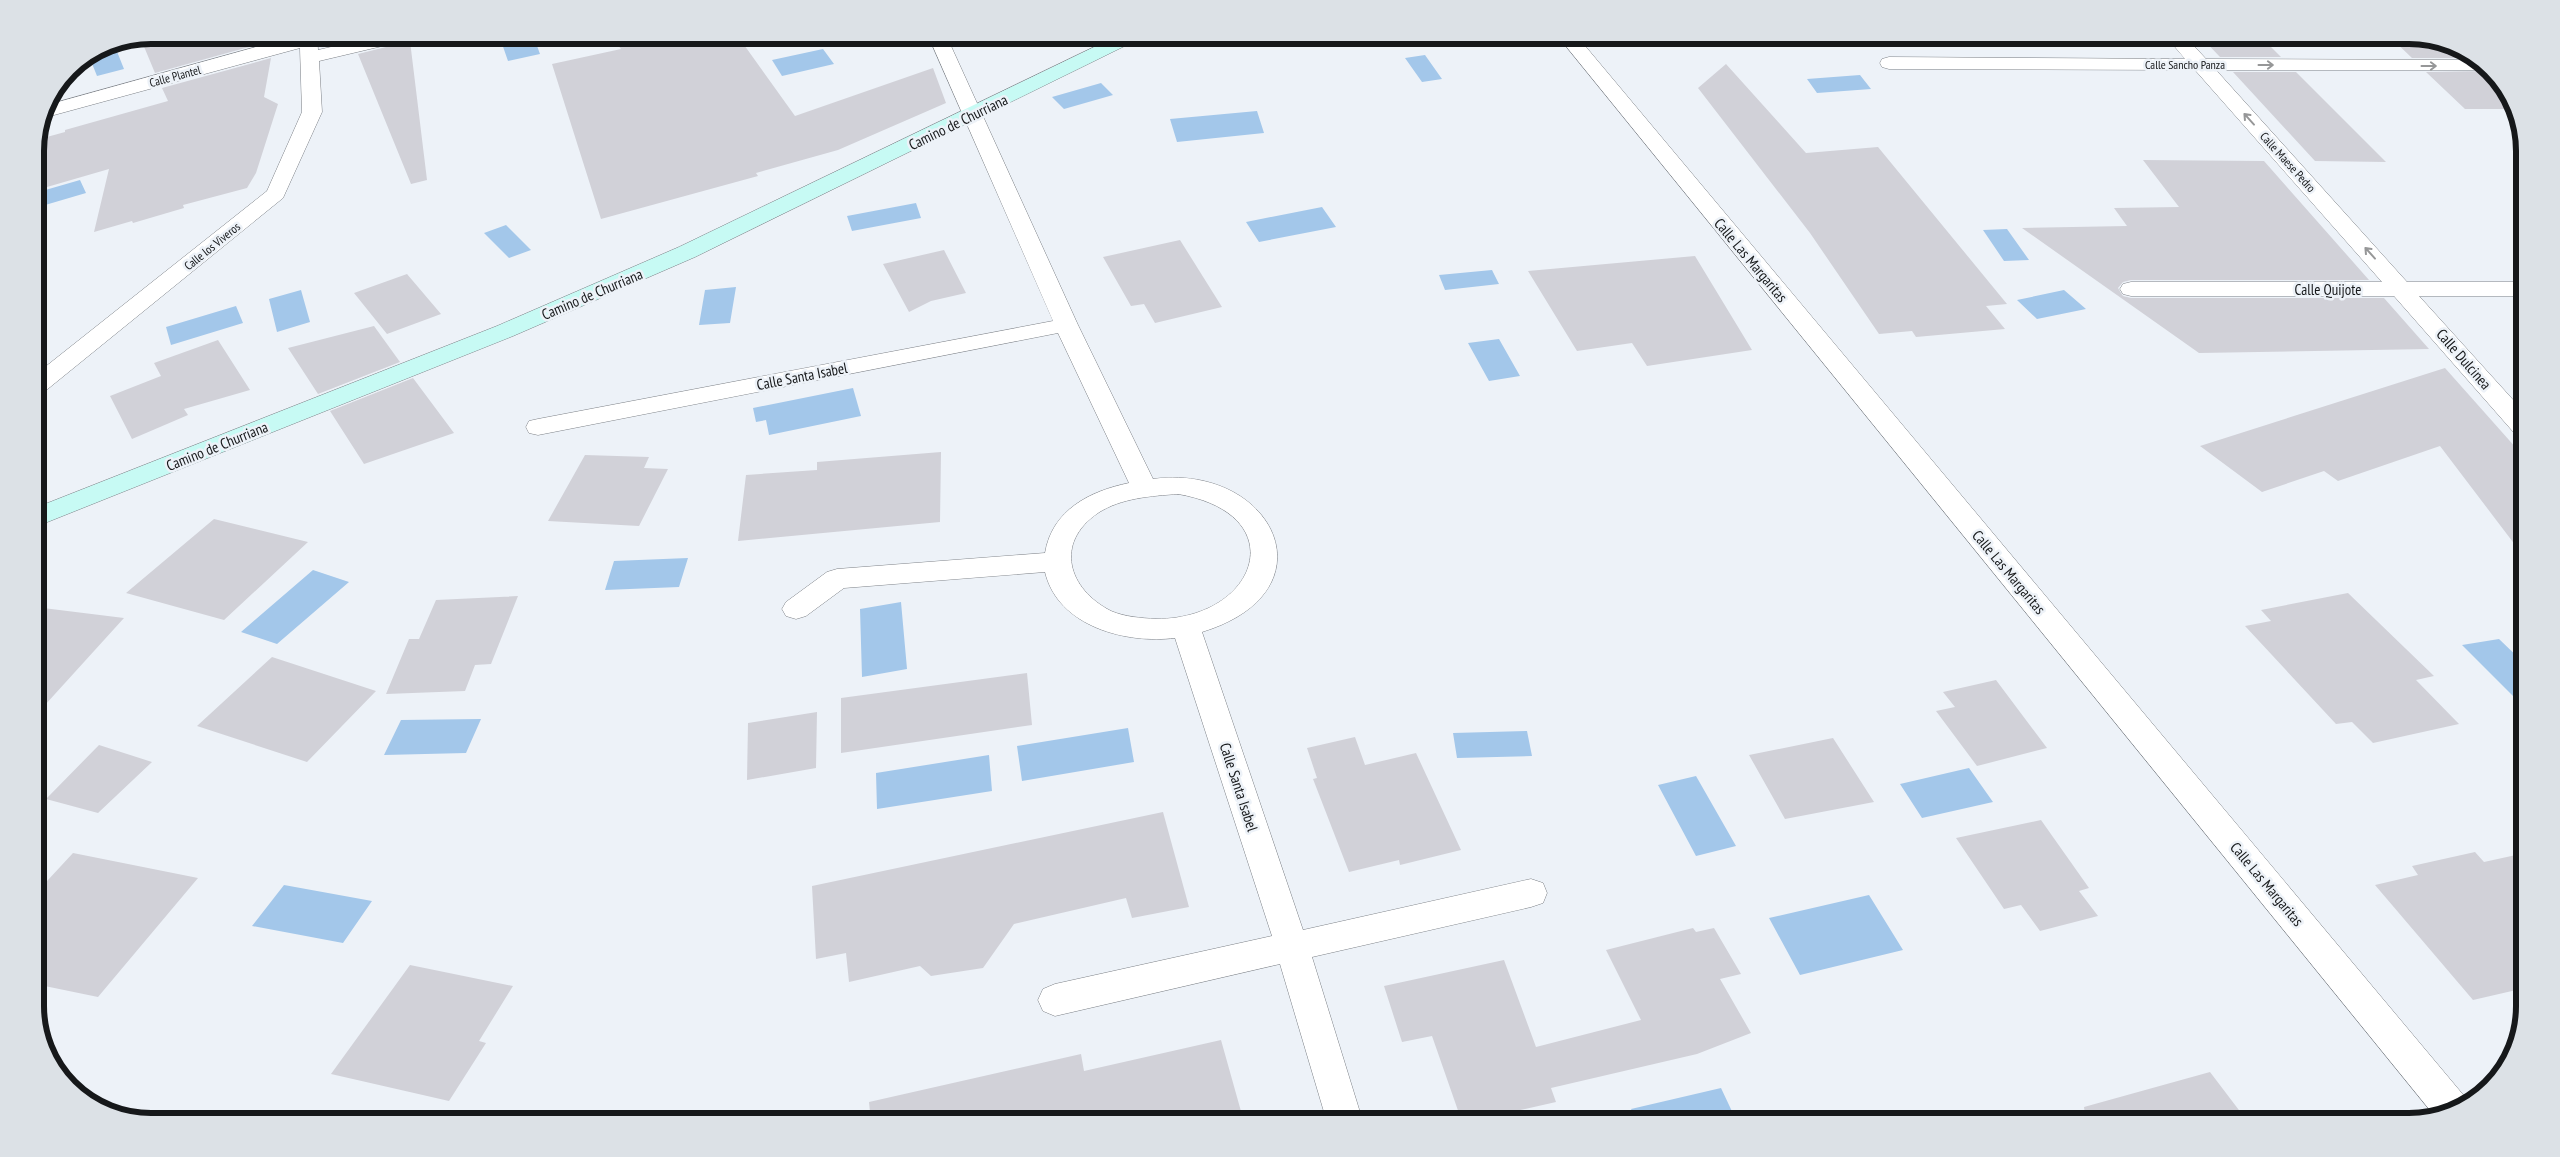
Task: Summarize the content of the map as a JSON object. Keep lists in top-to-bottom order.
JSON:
{
  "streets": {
    "street": [
      "Calle Sancho Panza",
      "Calle Plantel",
      "Camino de Churriana",
      "Calle Maese Pedro",
      "Calle los Viveros",
      "Calle Las Margaritas",
      "Calle Quijote",
      "Calle Dulcinea",
      "Calle Santa Isabel"
    ]
  },
  "crossings": [
    ["Calle Sancho Panza", "Calle Maese Pedro"],
    ["Calle Plantel", "Calle los Viveros"],
    ["Calle Maese Pedro", "Calle Quijote"],
    ["Calle Maese Pedro", "Calle Dulcinea"],
    ["Calle Quijote", "Calle Dulcinea"]
  ],
  "one_way": ["Calle Sancho Panza", "Calle Maese Pedro"]
}
